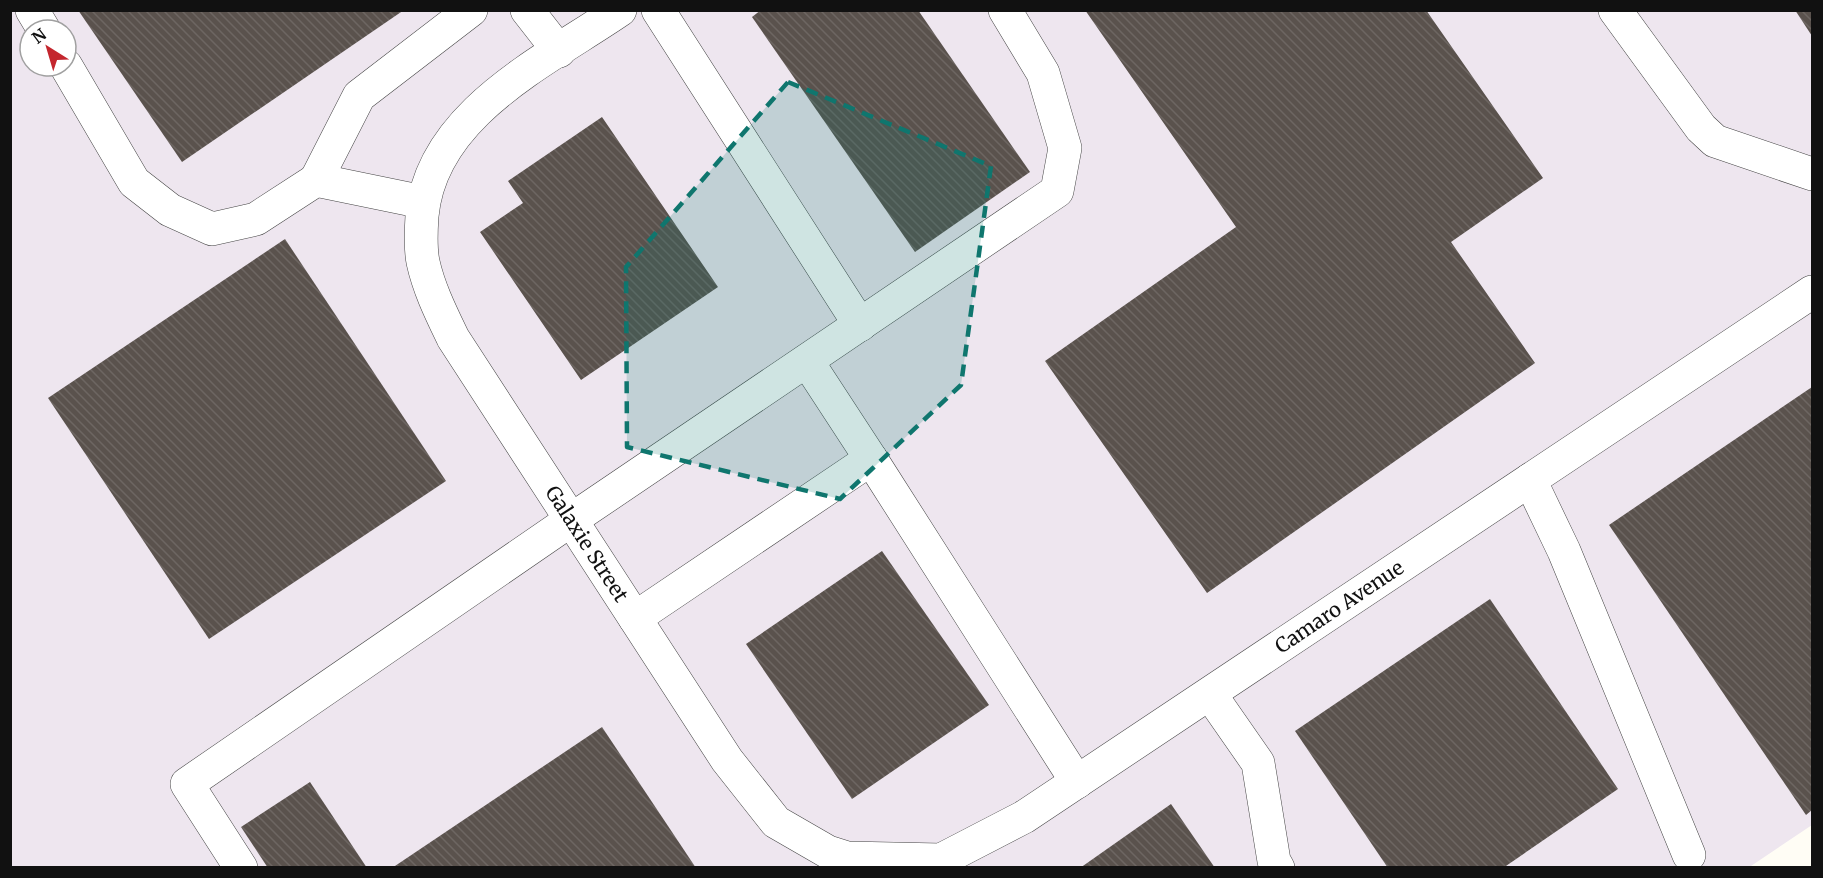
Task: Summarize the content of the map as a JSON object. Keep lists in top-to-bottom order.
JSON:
{
  "streets": {
    "street": ["Galaxie Street", "Camaro Avenue"]
  },
  "crossings": [
    ["Galaxie Street", "Camaro Avenue"]
  ],
  "north": "top left"
}
